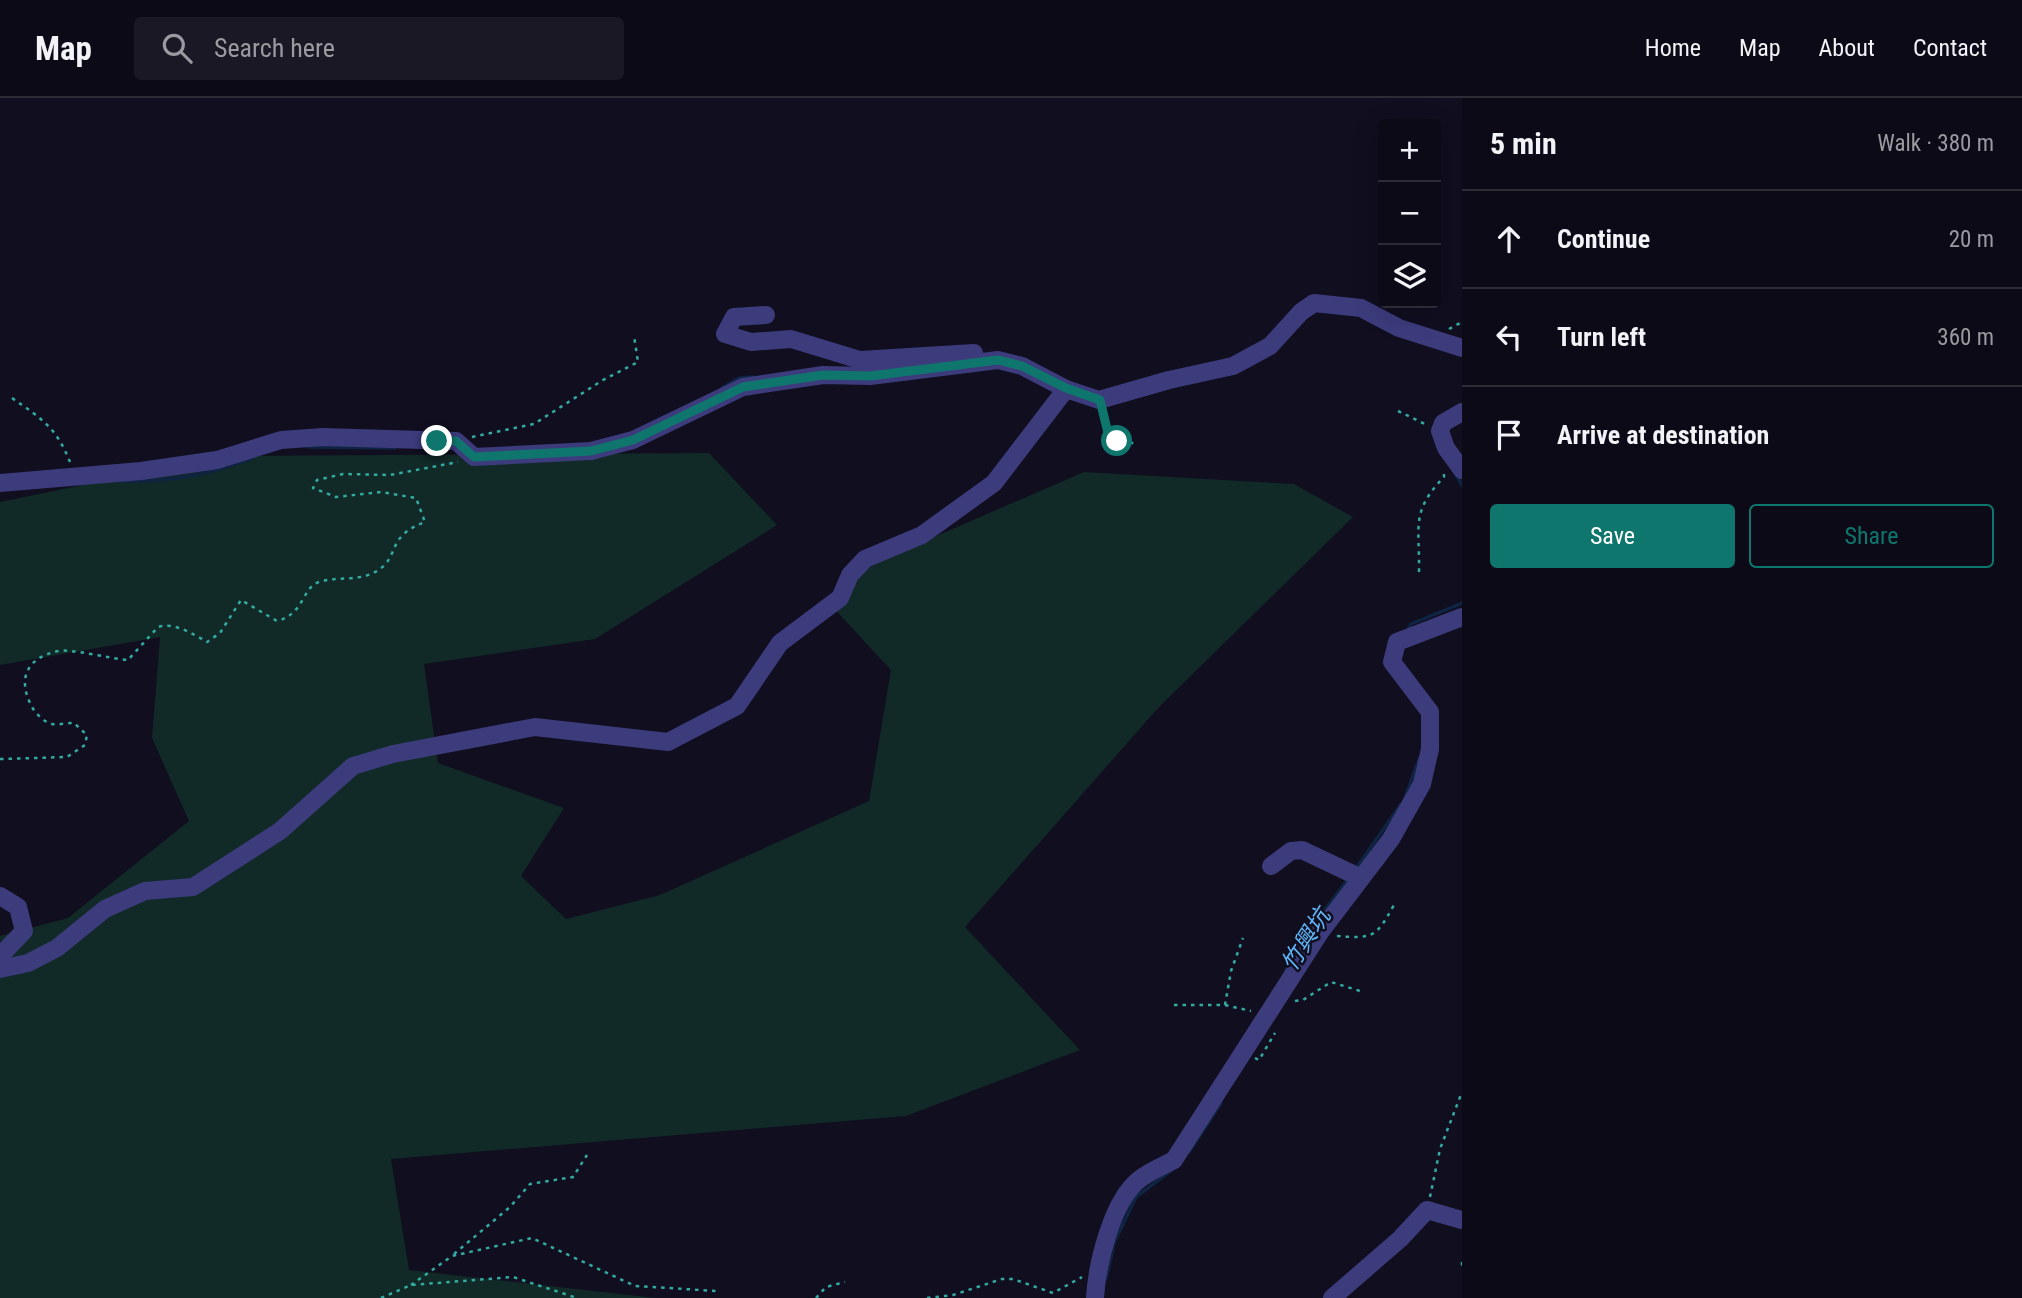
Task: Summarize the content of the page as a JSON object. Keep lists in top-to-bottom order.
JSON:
{
  "water": ["竹興坑"],
  "page": {
    "header": "Map",
    "search": "Search here",
    "nav": [
      "Home",
      "Map",
      "About",
      "Contact"
    ],
    "heading": ["5 min", "Walk · 380 m"],
    "map_buttons": ["+", "−"],
    "list": [
      ["Continue", "20 m"],
      ["Turn left", "360 m"],
      "Arrive at destination"
    ],
    "buttons": ["Save", "Share"]
  }
}
